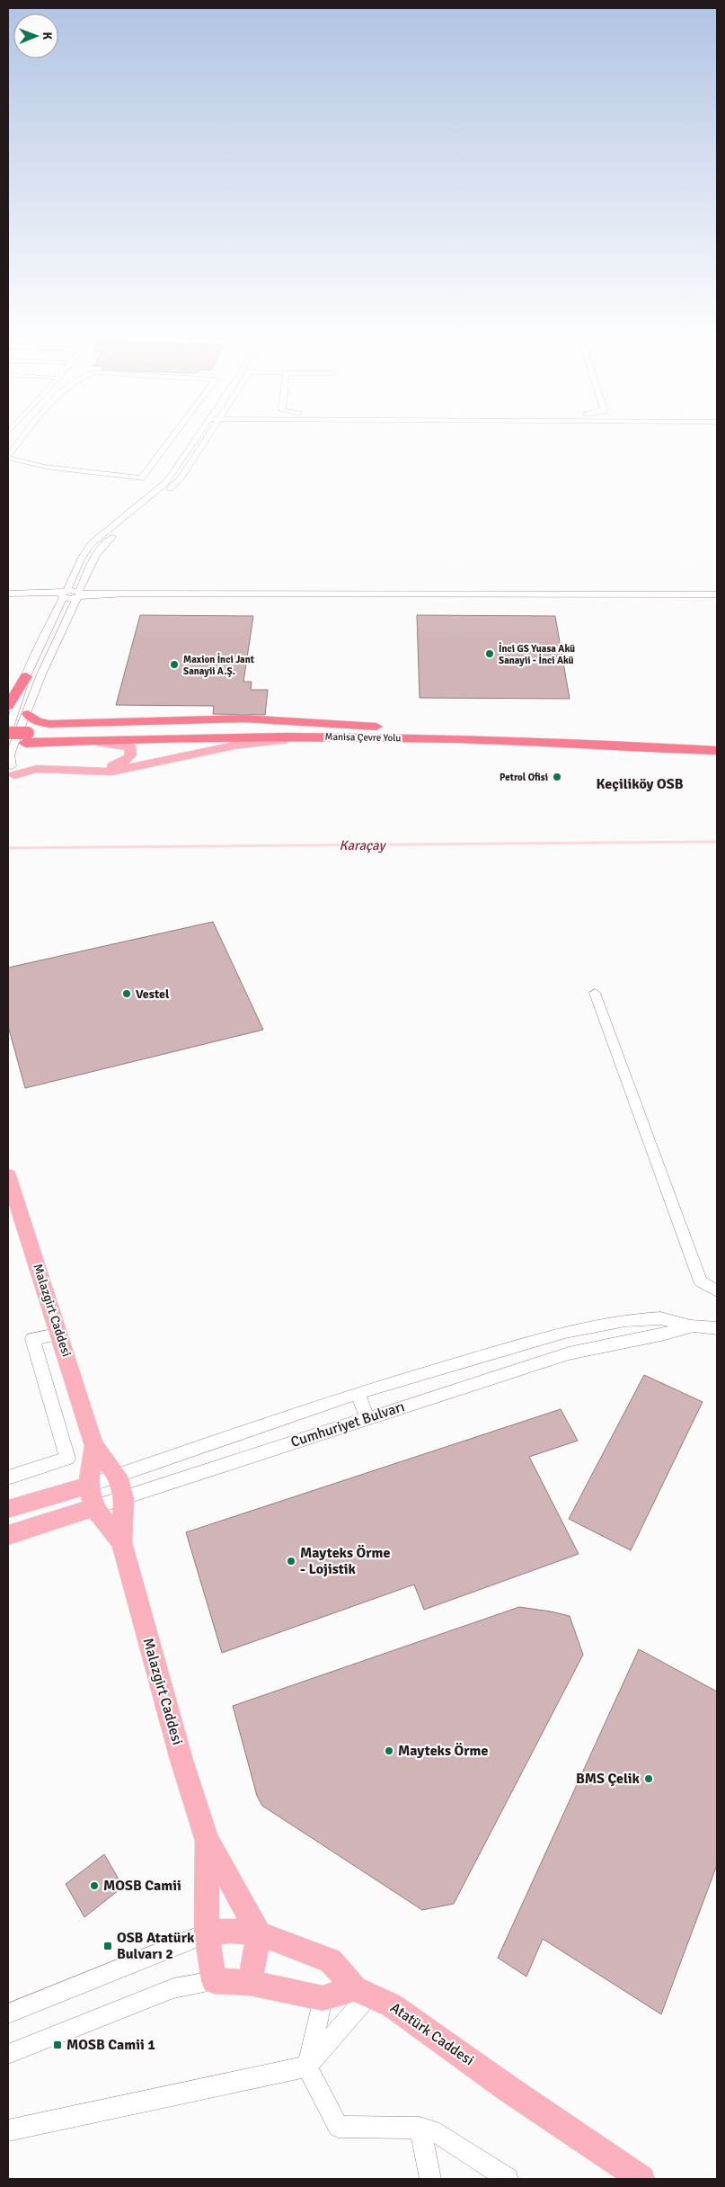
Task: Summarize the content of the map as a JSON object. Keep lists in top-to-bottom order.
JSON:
{
  "streets": {
    "highway": ["Manisa Çevre Yolu"],
    "main road": ["Malazgirt Caddesi", "Cumhuriyet Bulvarı", "Atatürk Caddesi"]
  },
  "districts": ["Keçiliköy OSB"],
  "water": ["Karaçay"],
  "places": {
    "other": [
      "İnci GS Yuasa Akü Sanayii - İnci Akü",
      "Maxion İnci Jant Sanayii A.Ş.",
      "Petrol Ofisi",
      "Vestel",
      "Mayteks Örme - Lojistik",
      "Mayteks Örme",
      "BMS Çelik",
      "MOSB Camii"
    ],
    "transit": ["OSB Atatürk Bulvarı 2", "MOSB Camii 1"]
  },
  "north": "right"
}
